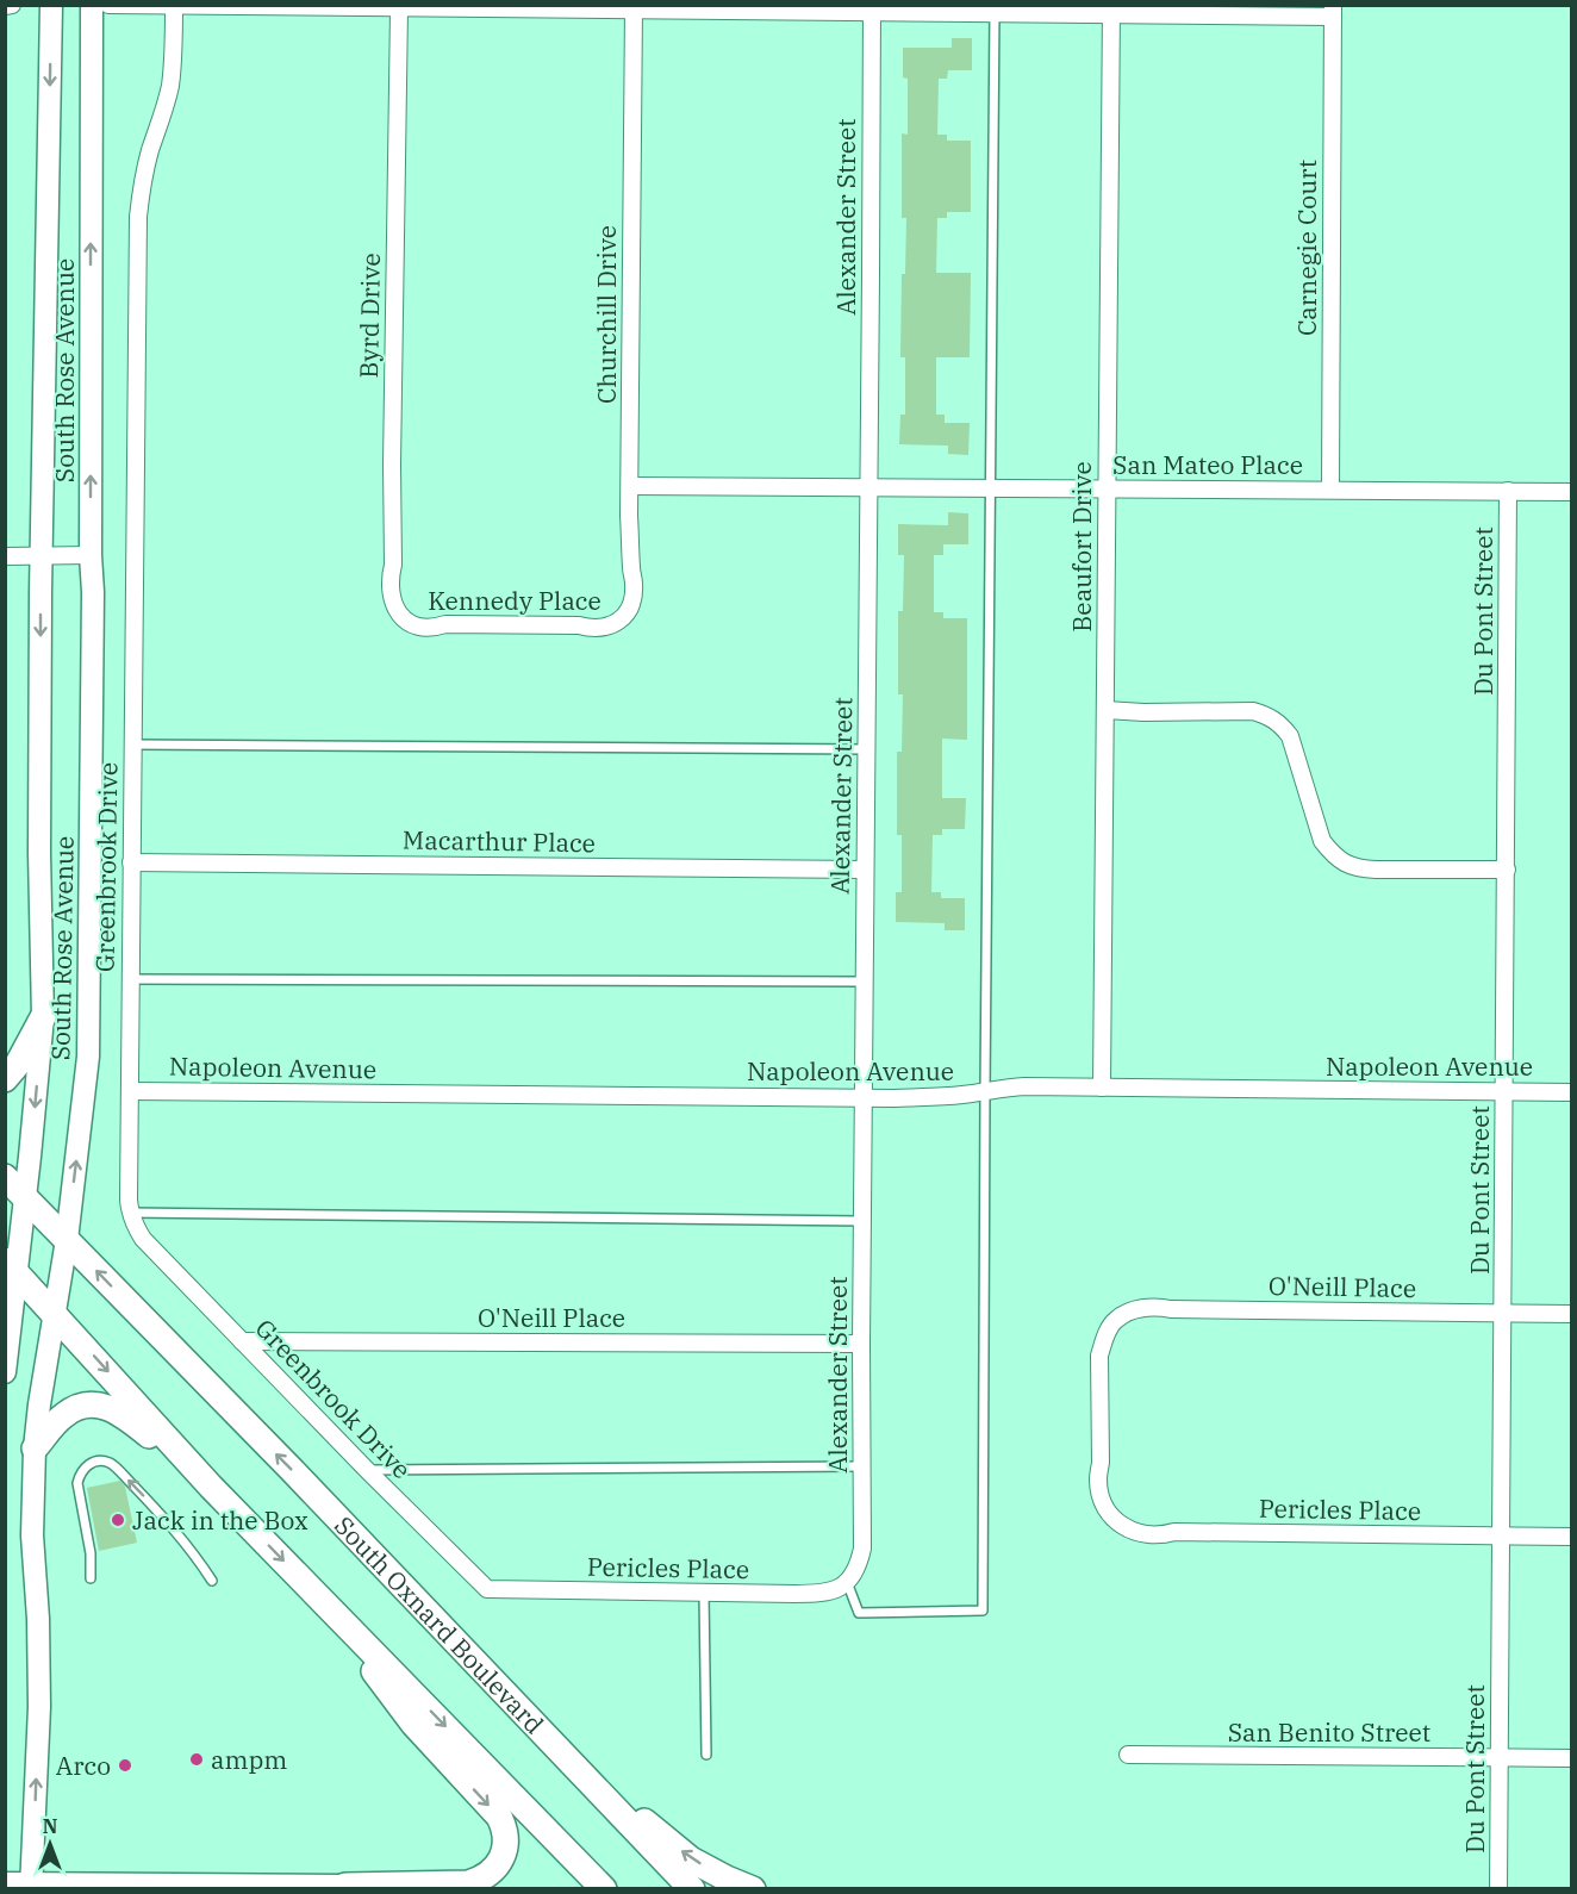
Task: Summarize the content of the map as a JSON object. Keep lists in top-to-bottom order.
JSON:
{
  "streets": {
    "main road": ["South Rose Avenue", "South Oxnard Boulevard"],
    "street": [
      "Alexander Street",
      "Carnegie Court",
      "Churchill Drive",
      "Byrd Drive",
      "San Mateo Place",
      "Beaufort Drive",
      "Kennedy Place",
      "Du Pont Street",
      "Macarthur Place",
      "Greenbrook Drive",
      "Napoleon Avenue",
      "O'Neill Place",
      "Pericles Place",
      "San Benito Street"
    ]
  },
  "crossings": [
    ["Alexander Street", "San Mateo Place"],
    ["Alexander Street", "Macarthur Place"],
    ["Alexander Street", "Napoleon Avenue"],
    ["Alexander Street", "O'Neill Place"],
    ["Alexander Street", "Pericles Place"],
    ["Carnegie Court", "San Mateo Place"],
    ["Churchill Drive", "San Mateo Place"],
    ["Churchill Drive", "Kennedy Place"],
    ["Byrd Drive", "Kennedy Place"],
    ["South Rose Avenue", "South Oxnard Boulevard"],
    ["San Mateo Place", "Beaufort Drive"],
    ["San Mateo Place", "Du Pont Street"],
    ["Beaufort Drive", "Napoleon Avenue"],
    ["Du Pont Street", "Napoleon Avenue"],
    ["Du Pont Street", "O'Neill Place"],
    ["Du Pont Street", "Pericles Place"],
    ["Du Pont Street", "San Benito Street"],
    ["Macarthur Place", "Greenbrook Drive"],
    ["Greenbrook Drive", "Napoleon Avenue"],
    ["Greenbrook Drive", "O'Neill Place"],
    ["Greenbrook Drive", "Pericles Place"],
    ["O'Neill Place", "Pericles Place"]
  ],
  "places": ["Jack in the Box", "ampm", "Arco"],
  "north": "top"
}
